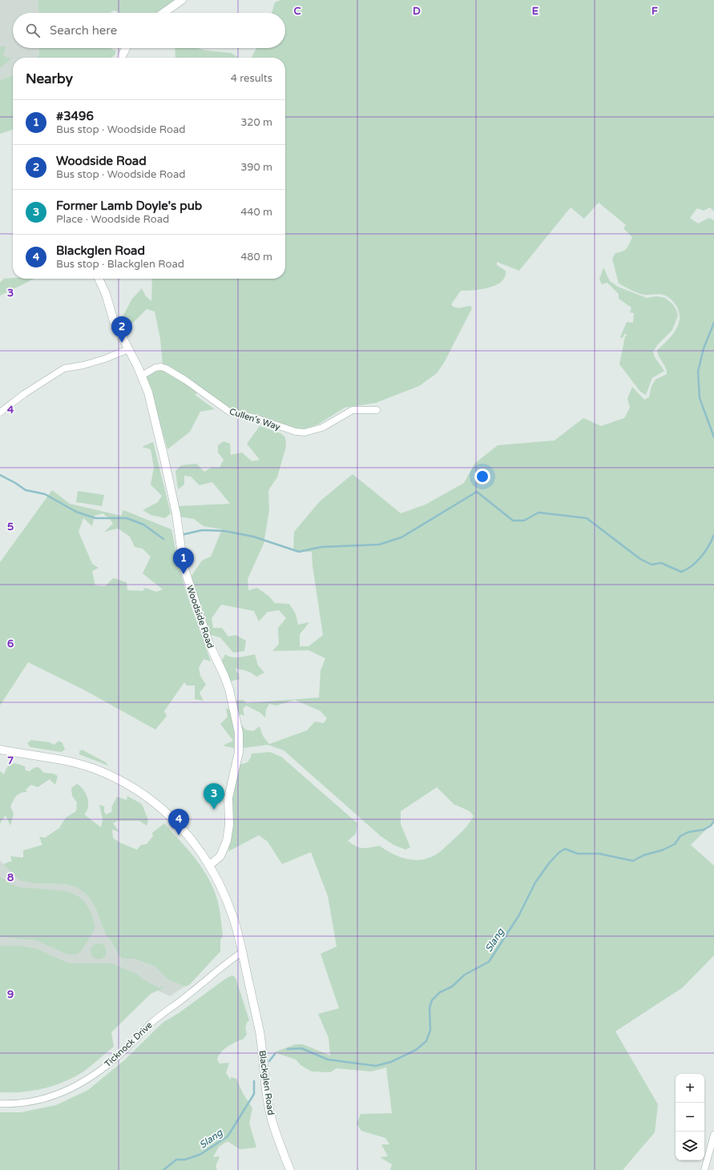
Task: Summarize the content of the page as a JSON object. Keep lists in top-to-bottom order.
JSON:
{
  "streets": {
    "street": [
      "Cullen's Way",
      "Woodside Road",
      "Ticknock Drive",
      "Blackglen Road"
    ]
  },
  "crossings": [
    ["Cullen's Way", "Woodside Road"],
    ["Woodside Road", "Blackglen Road"],
    ["Ticknock Drive", "Blackglen Road"]
  ],
  "water": ["Slang"],
  "page": {
    "search": "Search here",
    "heading": ["Nearby", "4 results"],
    "list": [
      {
        "mark": "1",
        "name": "#3496",
        "note": "Bus stop · Woodside Road",
        "value": "320 m"
      },
      {
        "mark": "2",
        "name": "Woodside Road",
        "note": "Bus stop · Woodside Road",
        "value": "390 m"
      },
      {
        "mark": "3",
        "name": "Former Lamb Doyle's pub",
        "note": "Place · Woodside Road",
        "value": "440 m"
      },
      {
        "mark": "4",
        "name": "Blackglen Road",
        "note": "Bus stop · Blackglen Road",
        "value": "480 m"
      }
    ],
    "pins": [
      "2",
      "1",
      "3",
      "4"
    ],
    "map_buttons": ["+", "−"]
  },
  "grid": {
    "columns": [
      "C",
      "D",
      "E",
      "F"
    ],
    "rows": [
      "3",
      "4",
      "5",
      "6",
      "7",
      "8",
      "9"
    ]
  }
}
